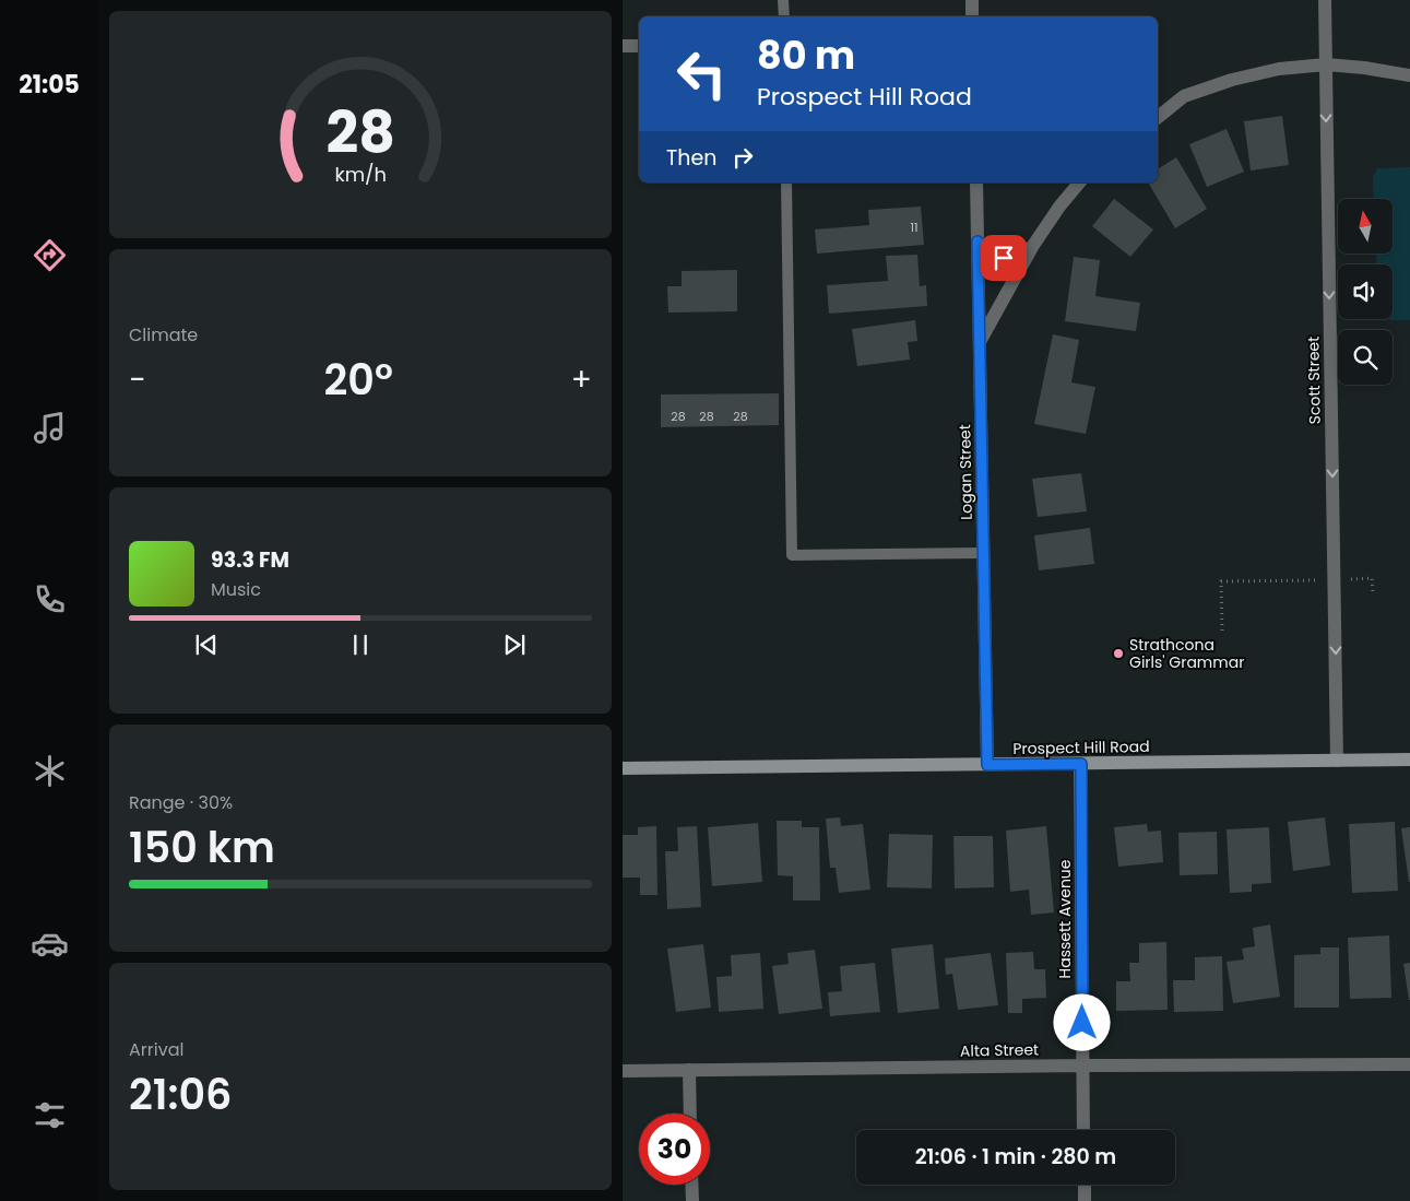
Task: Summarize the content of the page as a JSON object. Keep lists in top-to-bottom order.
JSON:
{
  "streets": {
    "street": [
      "Scott Street",
      "Logan Street",
      "Prospect Hill Road",
      "Hassett Avenue",
      "Alta Street"
    ]
  },
  "crossings": [
    ["Scott Street", "Prospect Hill Road"],
    ["Logan Street", "Prospect Hill Road"],
    ["Prospect Hill Road", "Hassett Avenue"],
    ["Hassett Avenue", "Alta Street"]
  ],
  "one_way": ["Scott Street"],
  "places": ["Strathcona Girls' Grammar"],
  "house_numbers": [
    "11",
    "28",
    "28",
    "28"
  ],
  "north": "top",
  "page": {
    "tabs": "21:05",
    "turn": ["80 m", "Prospect Hill Road"],
    "then": "Then",
    "tile": [
      "Climate",
      ["Range · 30%", "150 km"],
      ["Arrival", "21:06"]
    ],
    "heat": ["−", "20°", "+"],
    "song": ["93.3 FM", "Music"],
    "limit": "30",
    "trip": "21:06 · 1 min · 280 m",
    "gauge": ["28", "km/h"]
  }
}
